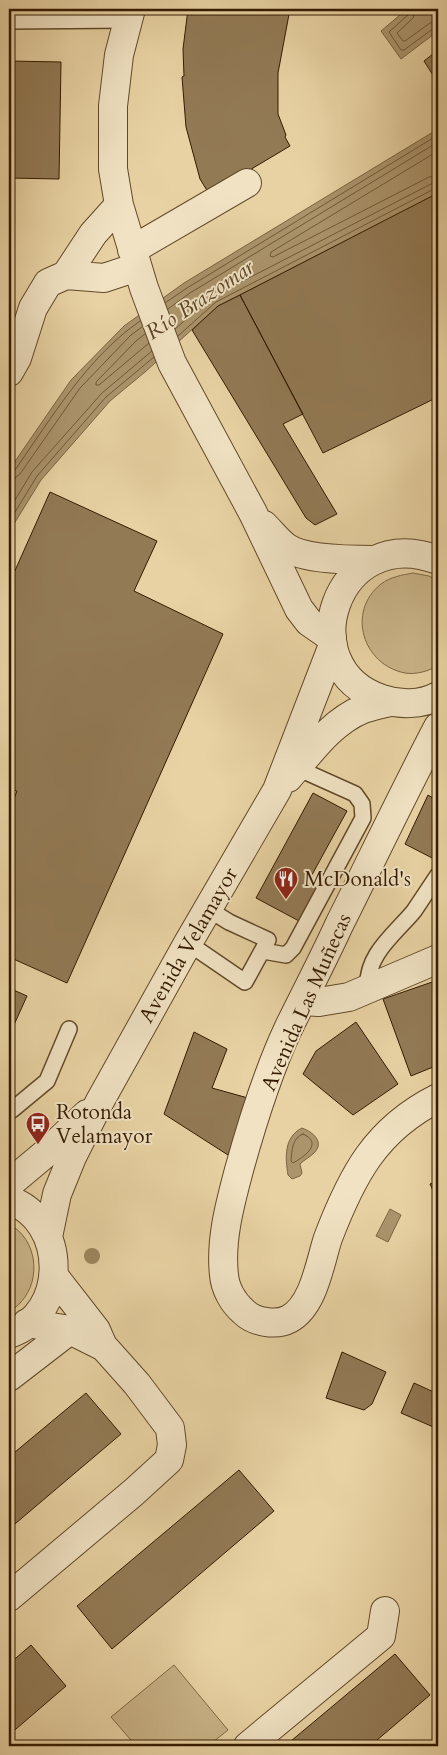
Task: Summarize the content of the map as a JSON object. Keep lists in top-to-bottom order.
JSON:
{
  "streets": {
    "street": ["Avenida Velamayor", "Avenida Las Muñecas"]
  },
  "water": ["Río Brazomar"],
  "places": {
    "restaurant": ["McDonald's"],
    "bus stop": ["Rotonda Velamayor"]
  }
}
